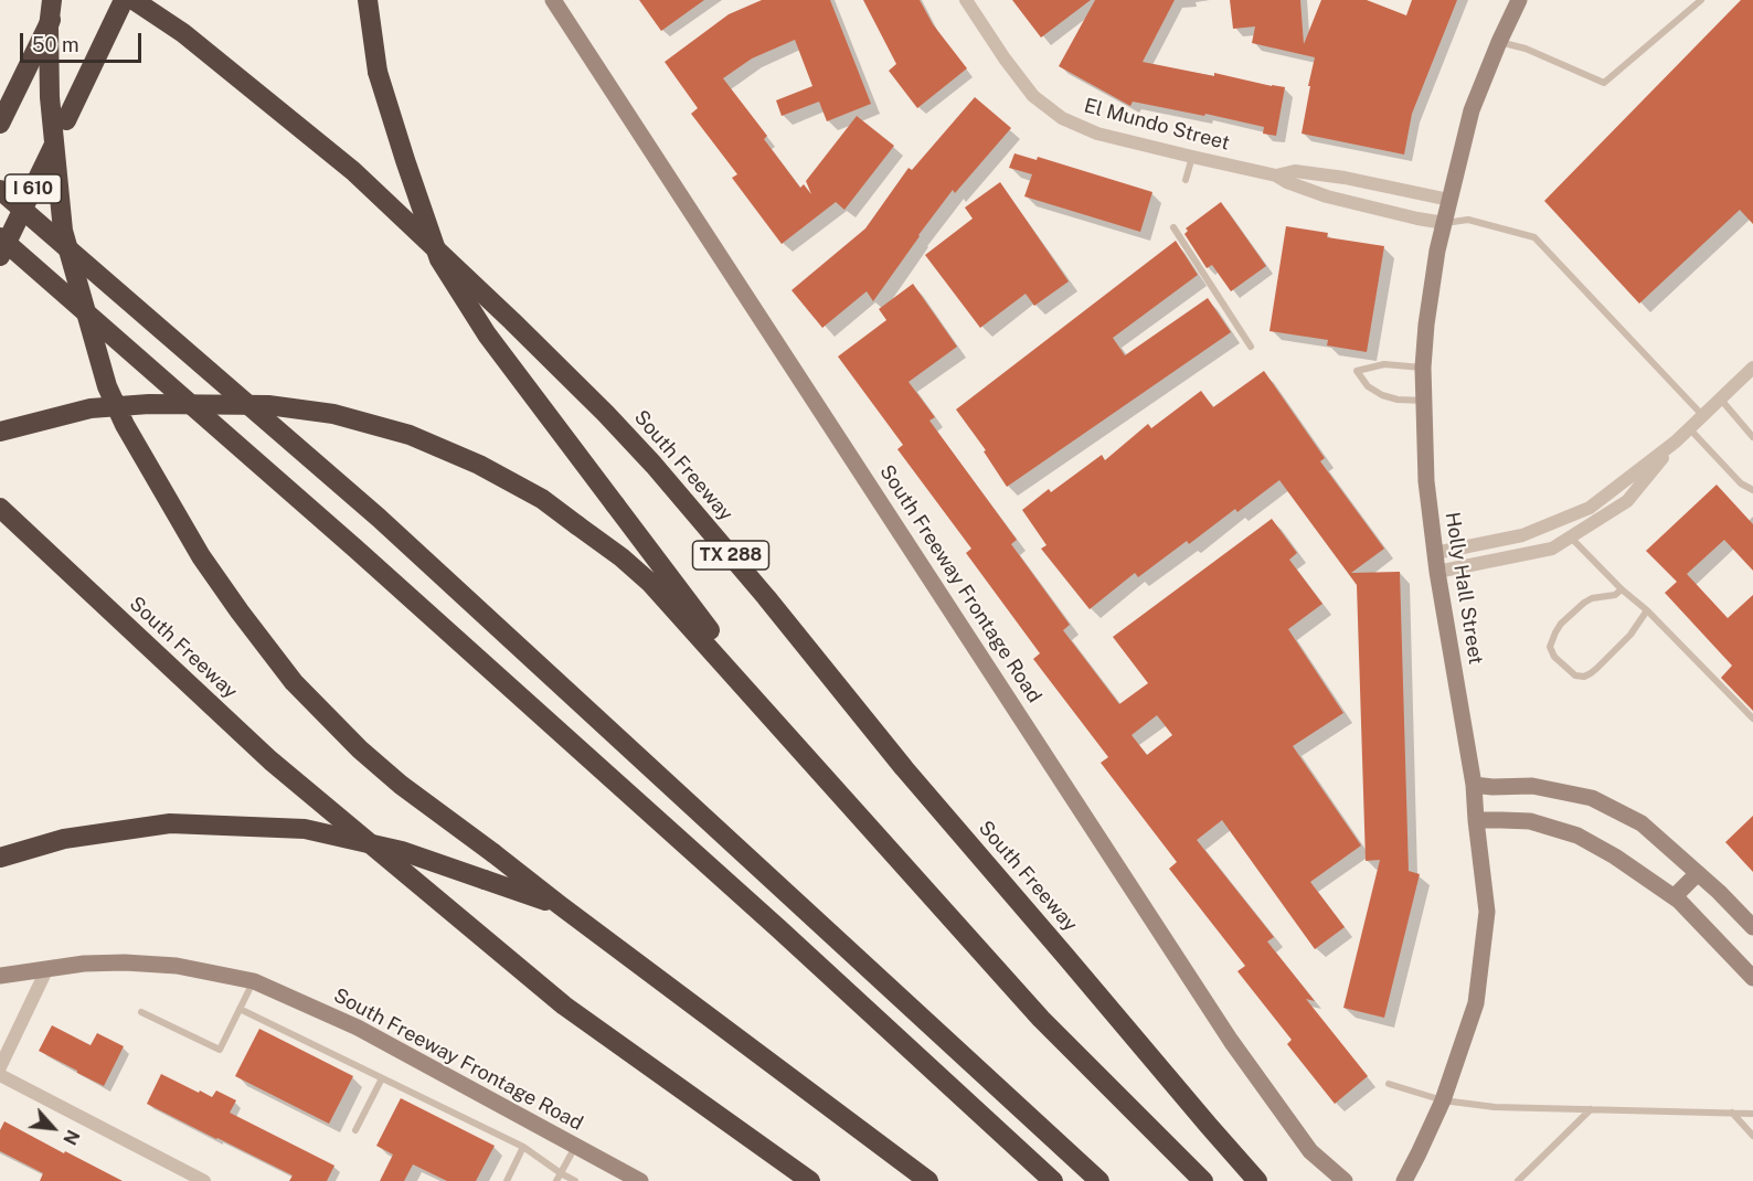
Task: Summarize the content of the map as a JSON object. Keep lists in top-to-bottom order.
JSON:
{
  "streets": {
    "highway": ["I 610", "South Freeway", "TX 288"],
    "main road": ["South Freeway Frontage Road", "Holly Hall Street"],
    "street": ["El Mundo Street"]
  },
  "crossings": [
    ["El Mundo Street", "Holly Hall Street"]
  ],
  "scale_bar": "50 m",
  "north": "bottom right"
}
